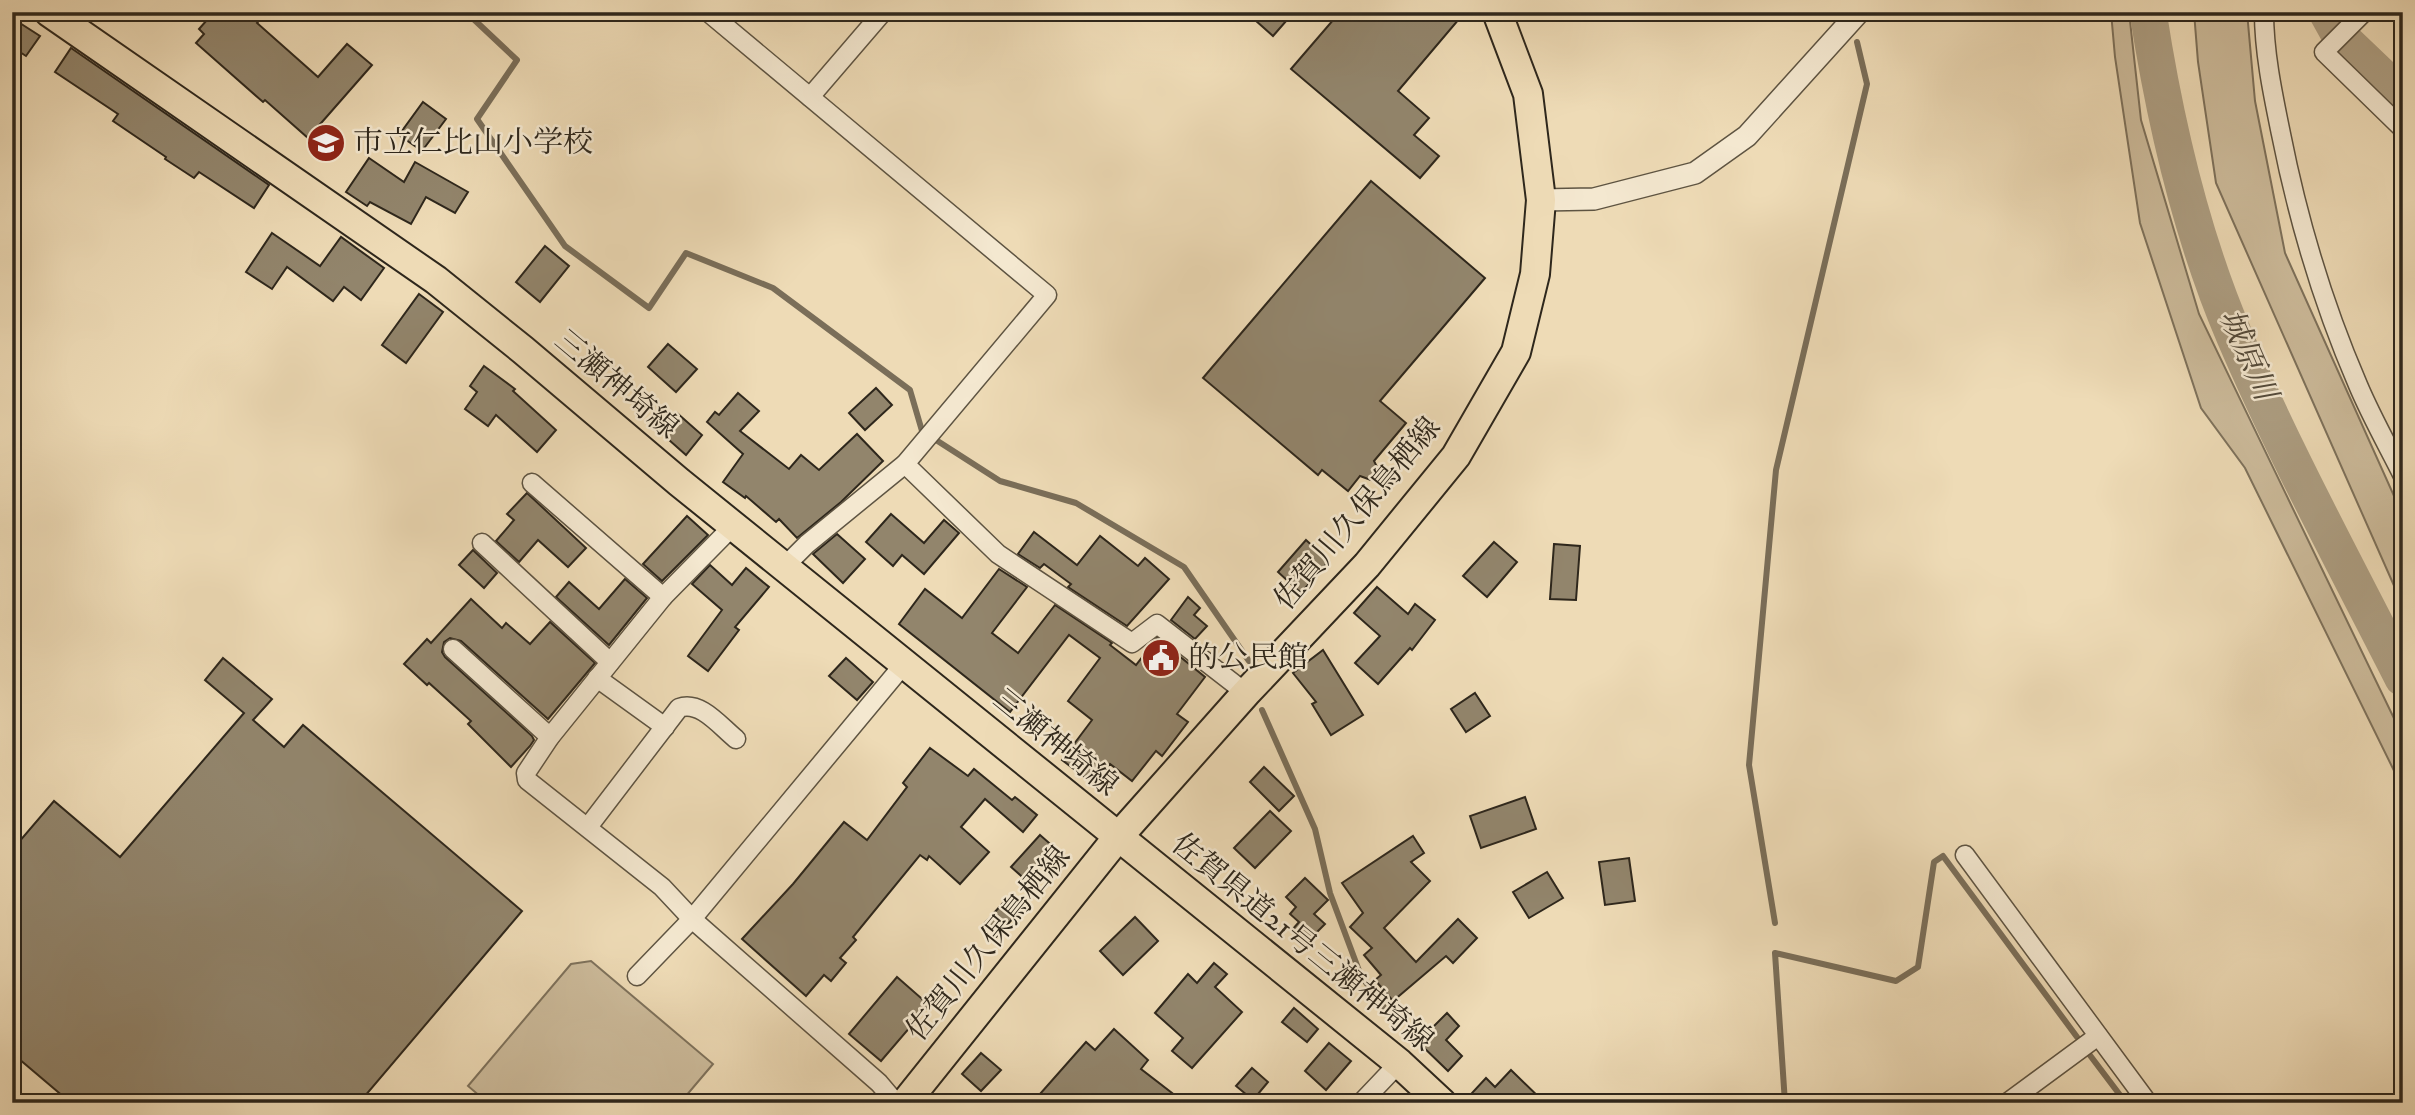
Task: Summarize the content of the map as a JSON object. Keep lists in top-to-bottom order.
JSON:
{
  "streets": {
    "main road": ["三瀬神埼線", "佐賀川久保鳥栖線", "佐賀県道21号三瀬神埼線"]
  },
  "crossings": [
    ["三瀬神埼線", "佐賀川久保鳥栖線"],
    ["三瀬神埼線", "佐賀県道21号三瀬神埼線"],
    ["佐賀川久保鳥栖線", "佐賀県道21号三瀬神埼線"]
  ],
  "water": ["城原川"],
  "places": {
    "school or university": ["市立仁比山小学校"],
    "public building": ["的公民館"]
  }
}
